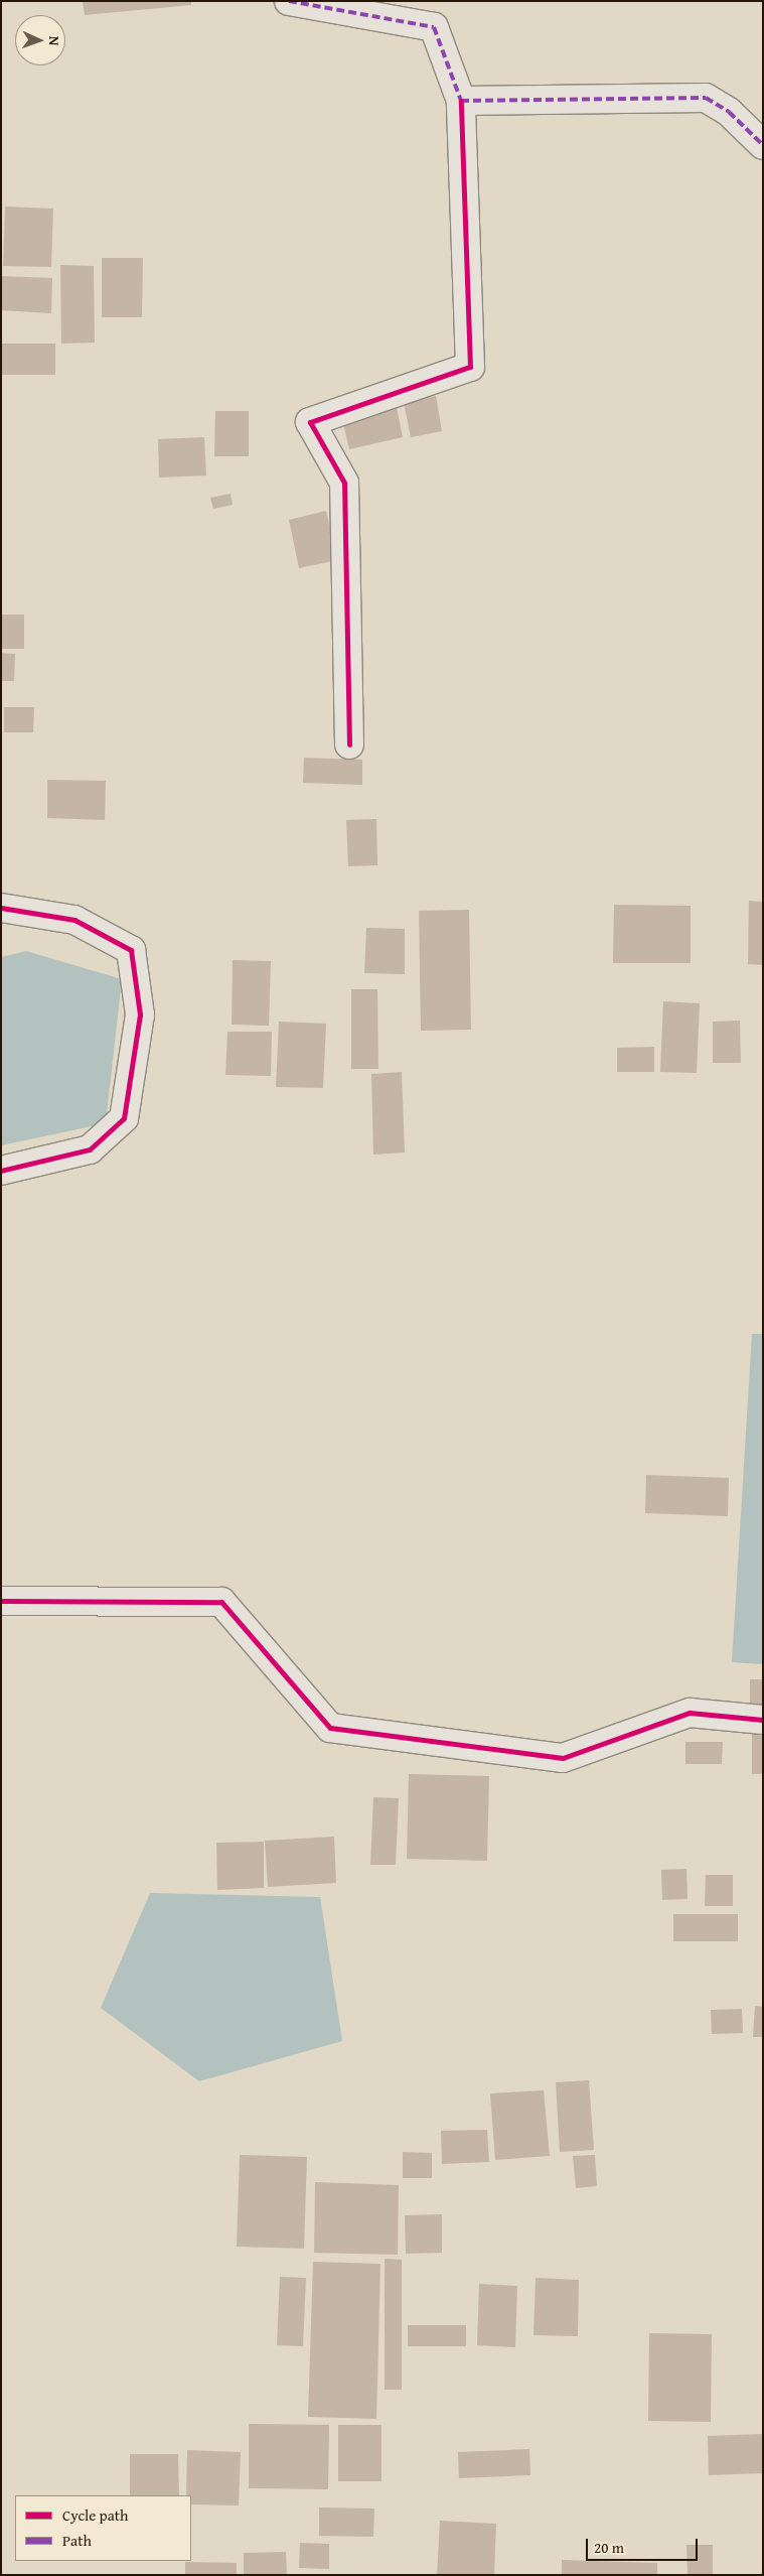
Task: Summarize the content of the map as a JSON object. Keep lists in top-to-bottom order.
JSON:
{
  "legend": ["Cycle path", "Path"],
  "scale_bar": "20 m",
  "north": "right"
}
